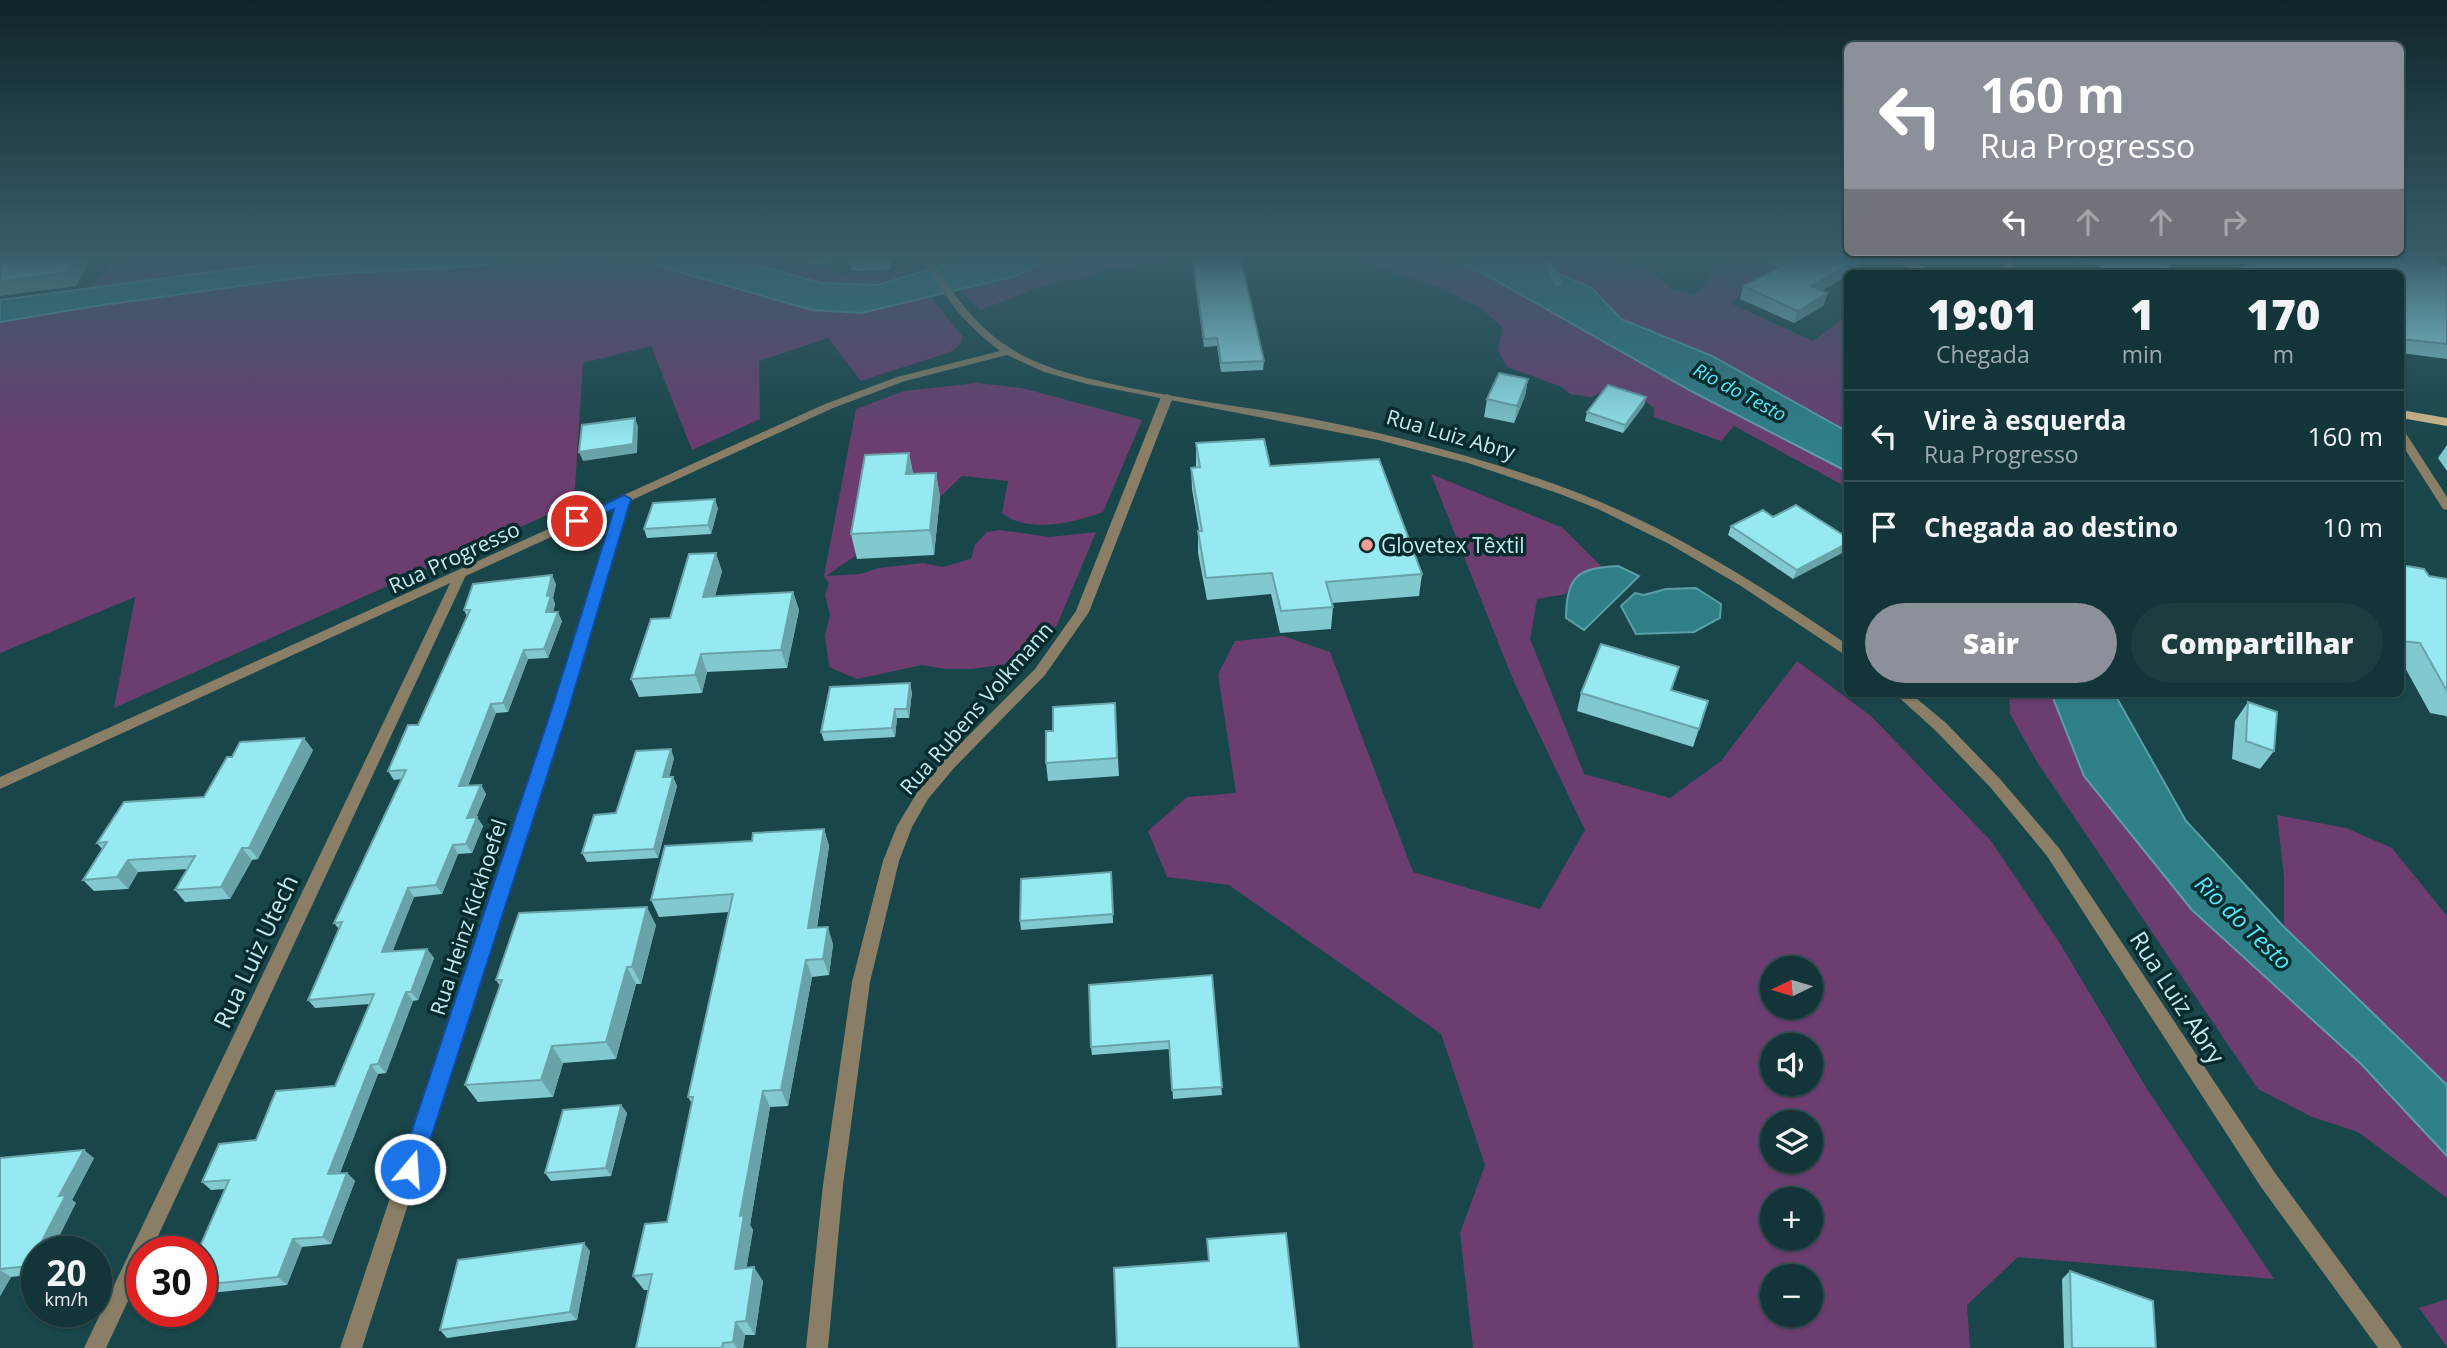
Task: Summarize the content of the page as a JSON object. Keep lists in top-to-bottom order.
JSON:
{
  "streets": {
    "street": [
      "Rua Luiz Abry",
      "Rua Progresso",
      "Rua Rubens Volkmann",
      "Rua Heinz Kickhoefel",
      "Rua Luiz Utech"
    ]
  },
  "crossings": [
    ["Rua Luiz Abry", "Rua Progresso"],
    ["Rua Luiz Abry", "Rua Rubens Volkmann"],
    ["Rua Progresso", "Rua Heinz Kickhoefel"],
    ["Rua Progresso", "Rua Luiz Utech"]
  ],
  "water": ["Rio do Testo"],
  "places": ["Glovetex Têxtil"],
  "north": "left",
  "page": {
    "turn": ["160 m", "Rua Progresso"],
    "eta": [
      "19:01",
      "Chegada",
      "1",
      "min",
      "170",
      "m"
    ],
    "list": [
      {
        "name": "Vire à esquerda",
        "note": "Rua Progresso",
        "value": "160 m"
      },
      {
        "name": "Chegada ao destino",
        "value": "10 m"
      }
    ],
    "buttons": ["Sair", "Compartilhar"],
    "map_buttons": ["+", "−"],
    "speed": "20 km/h",
    "limit": "30"
  }
}
